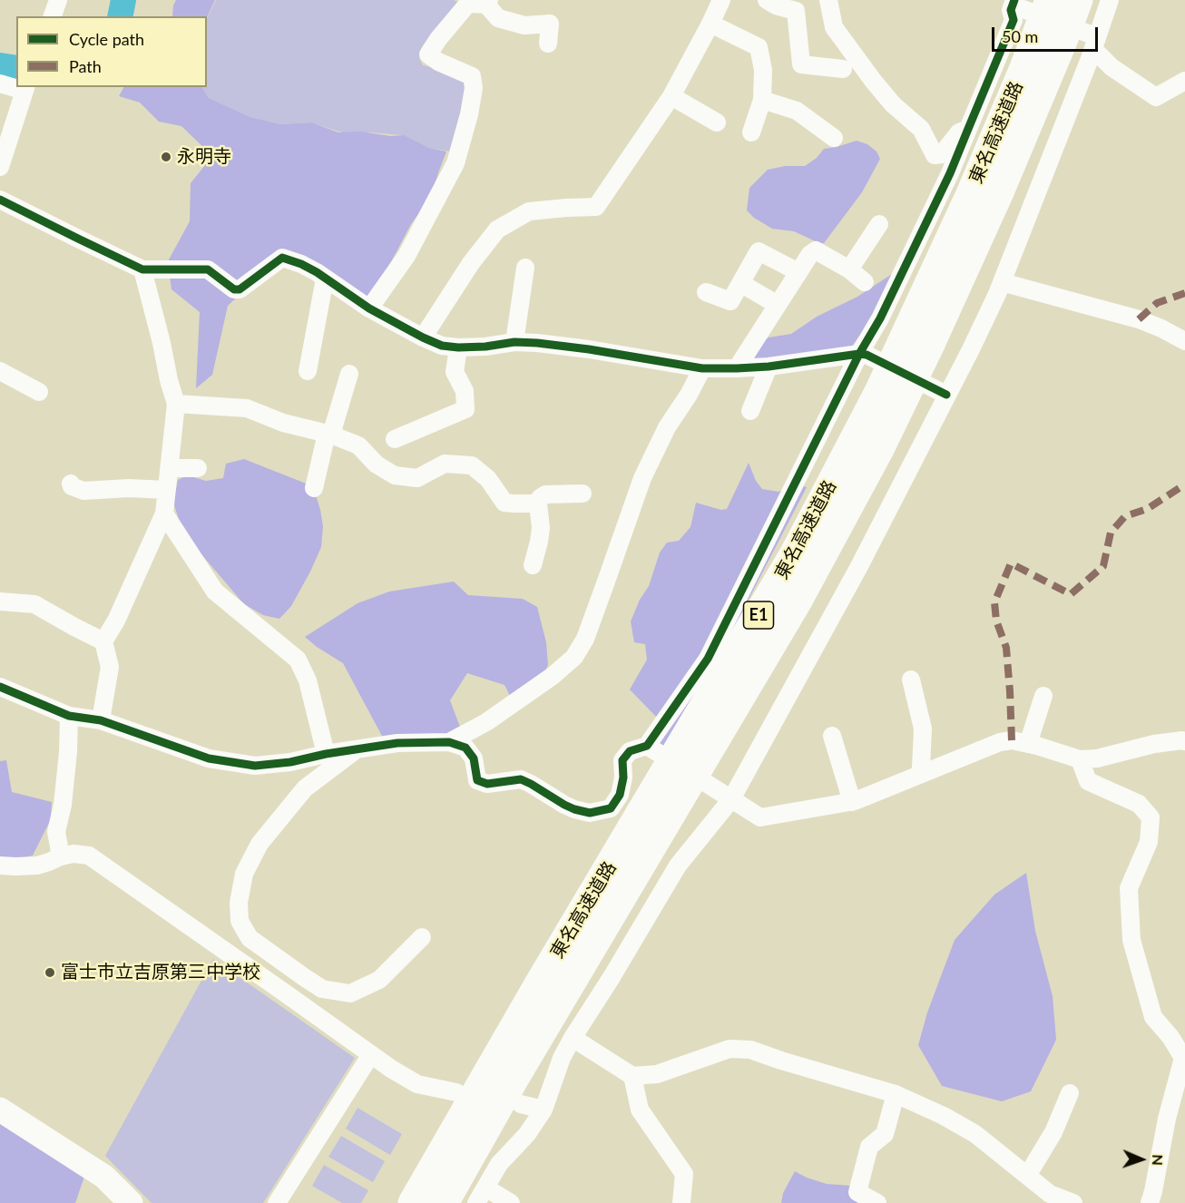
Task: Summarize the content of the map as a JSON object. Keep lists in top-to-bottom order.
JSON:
{
  "streets": {
    "highway": ["東名高速道路", "E1"]
  },
  "places": ["永明寺", "富士市立吉原第三中学校"],
  "legend": ["Cycle path", "Path"],
  "scale_bar": "50 m",
  "north": "right"
}
